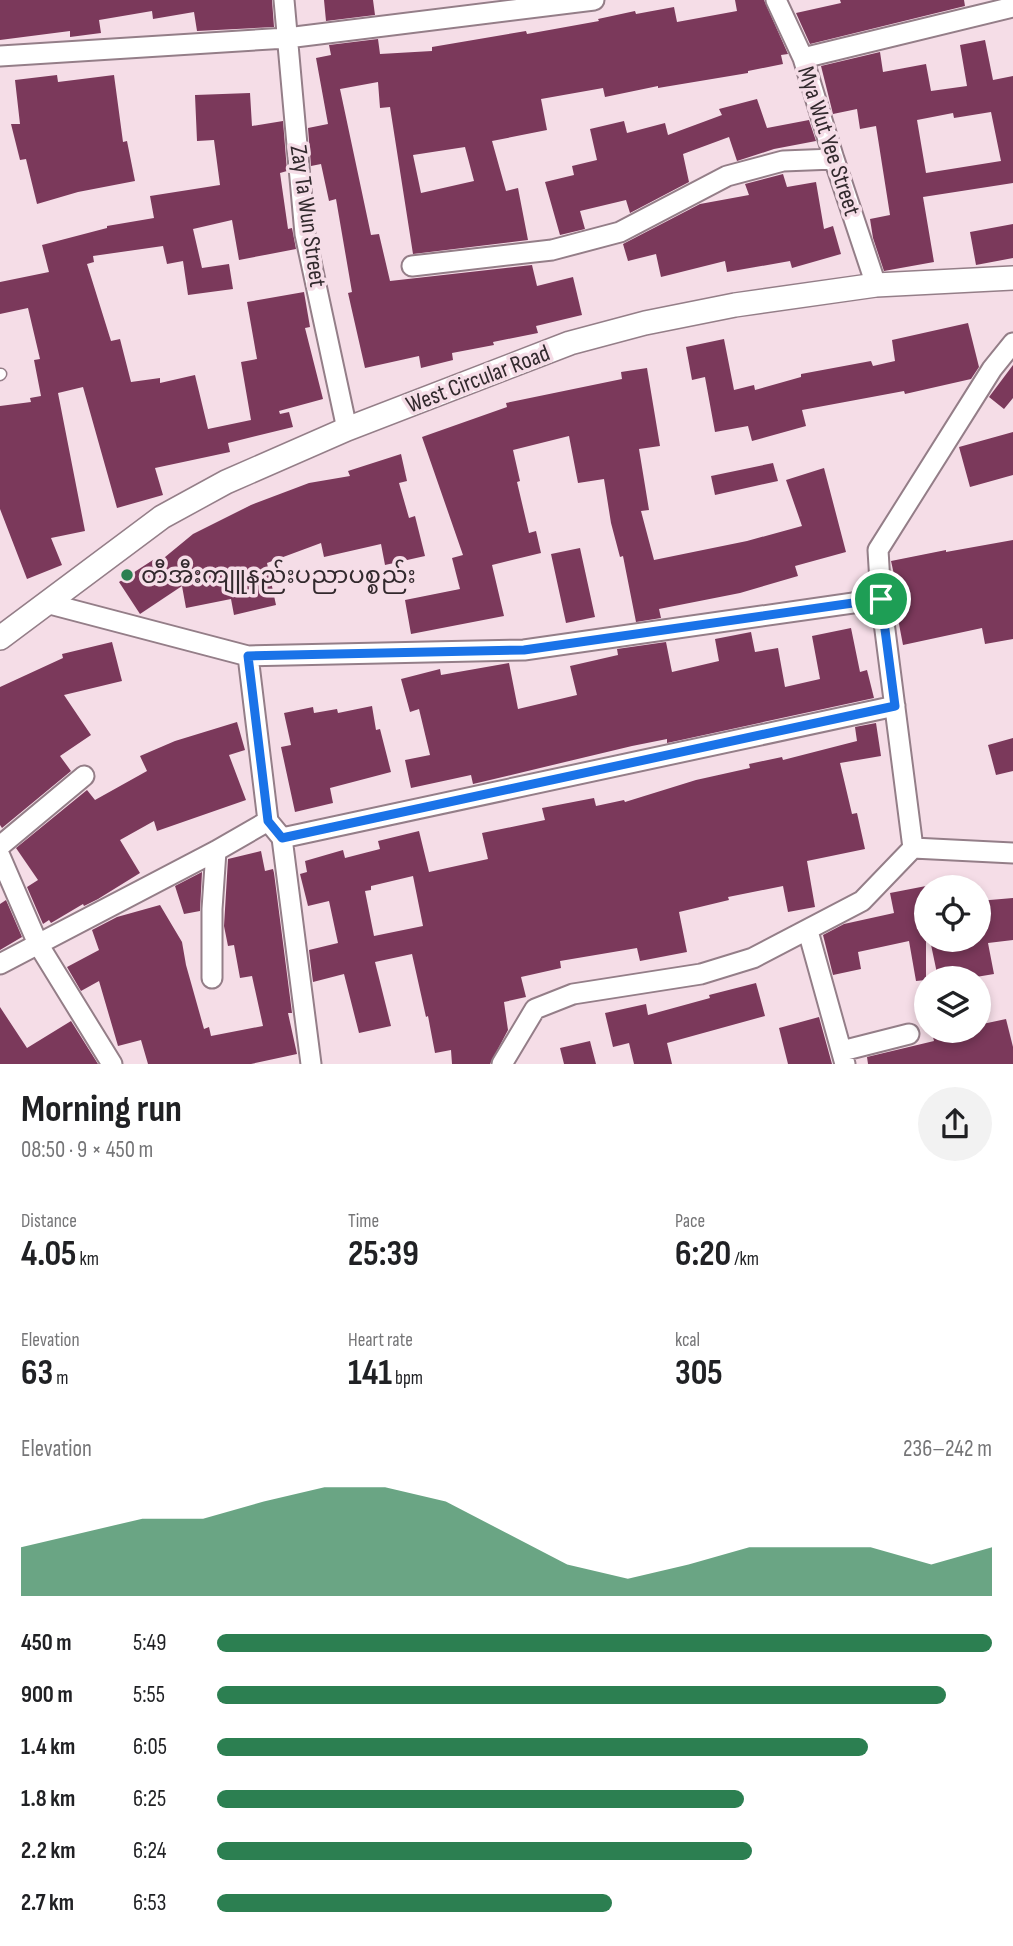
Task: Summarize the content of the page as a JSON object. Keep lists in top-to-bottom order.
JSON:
{
  "streets": {
    "street": ["Mya Wut Yee Street", "Zay Ta Wun Street", "West Circular Road"]
  },
  "crossings": [
    ["Mya Wut Yee Street", "West Circular Road"],
    ["Zay Ta Wun Street", "West Circular Road"]
  ],
  "places": ["တီအီးကျူနည်းပညာပစ္စည်း"],
  "page": {
    "heading": ["Morning run", "08:50 · 9 × 450 m"],
    "stats": [
      ["Distance", "4.05 km"],
      ["Time", "25:39"],
      ["Pace", "6:20 /km"],
      ["Elevation", "63 m"],
      ["Heart rate", "141 bpm"],
      ["kcal", "305"]
    ],
    "chart": ["Elevation", "236–242 m"],
    "list": [
      {
        "name": "450 m",
        "note": "5:49"
      },
      {
        "name": "900 m",
        "note": "5:55"
      },
      {
        "name": "1.4 km",
        "note": "6:05"
      },
      {
        "name": "1.8 km",
        "note": "6:25"
      },
      {
        "name": "2.2 km",
        "note": "6:24"
      },
      {
        "name": "2.7 km",
        "note": "6:53"
      }
    ]
  }
}
